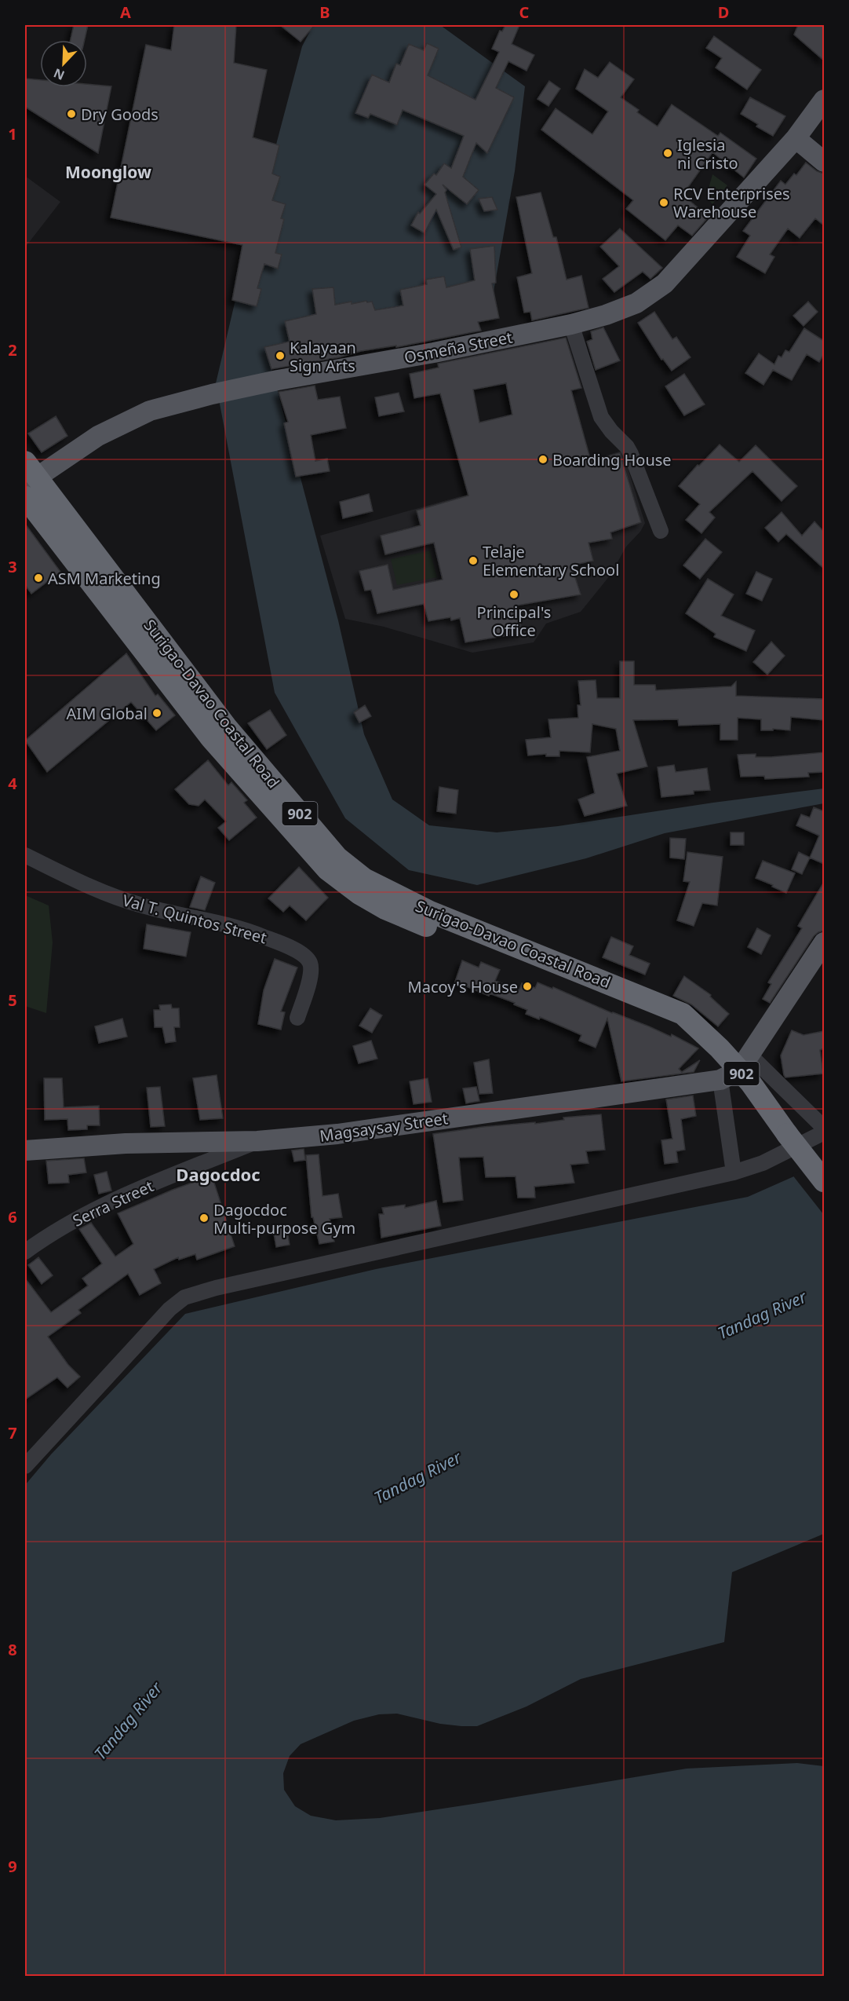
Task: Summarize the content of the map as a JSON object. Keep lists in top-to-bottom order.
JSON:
{
  "streets": {
    "highway": ["Surigao-Davao Coastal Road", "902"],
    "main road": ["Osmeña Street", "Magsaysay Street"],
    "street": ["Val T. Quintos Street", "Serra Street"]
  },
  "crossings": [
    ["Osmeña Street", "Surigao-Davao Coastal Road"],
    ["Surigao-Davao Coastal Road", "Magsaysay Street"],
    ["Magsaysay Street", "Serra Street"]
  ],
  "districts": ["Moonglow", "Dagocdoc"],
  "water": ["Tandag River"],
  "places": [
    "Dry Goods",
    "Iglesia ni Cristo",
    "RCV Enterprises Warehouse",
    "Kalayaan Sign Arts",
    "Boarding House",
    "Telaje Elementary School",
    "ASM Marketing",
    "Principal's Office",
    "AIM Global",
    "Macoy's House",
    "Dagocdoc Multi-purpose Gym"
  ],
  "north": "bottom left",
  "grid": {
    "columns": [
      "A",
      "B",
      "C",
      "D"
    ],
    "rows": [
      "1",
      "2",
      "3",
      "4",
      "5",
      "6",
      "7",
      "8",
      "9"
    ]
  }
}
